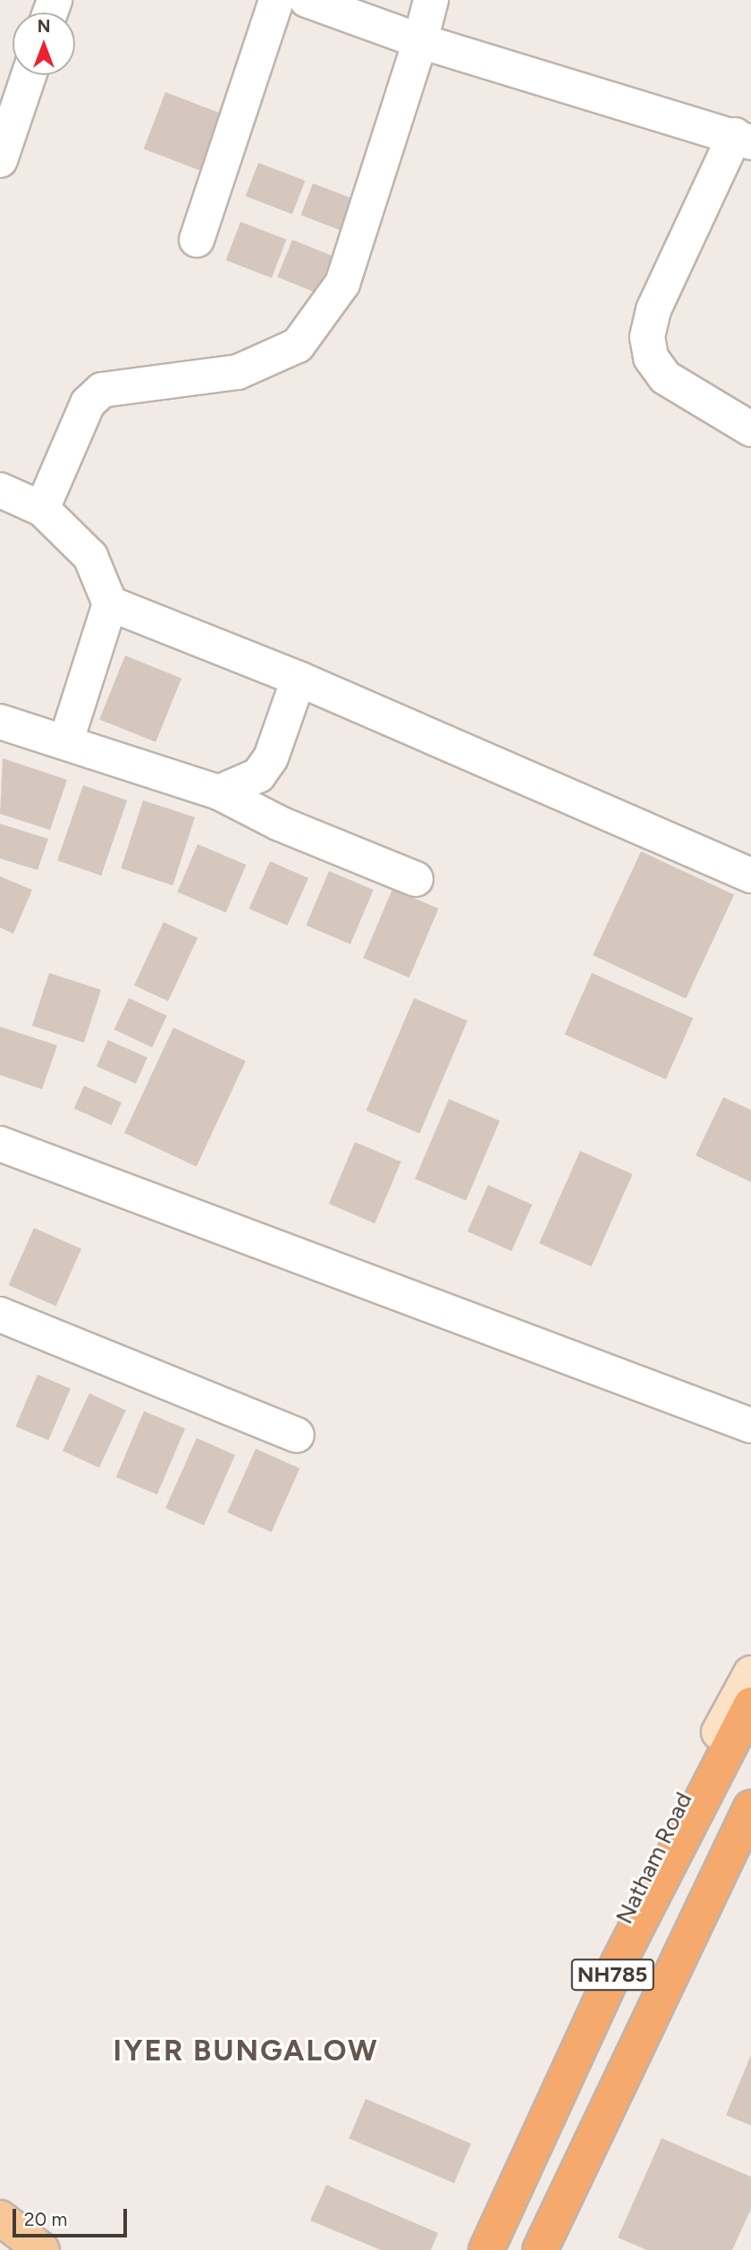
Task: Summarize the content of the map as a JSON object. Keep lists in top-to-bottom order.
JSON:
{
  "streets": {
    "highway": ["NH785"],
    "main road": ["Natham Road"]
  },
  "districts": ["IYER BUNGALOW"],
  "scale_bar": "20 m",
  "north": "top"
}
